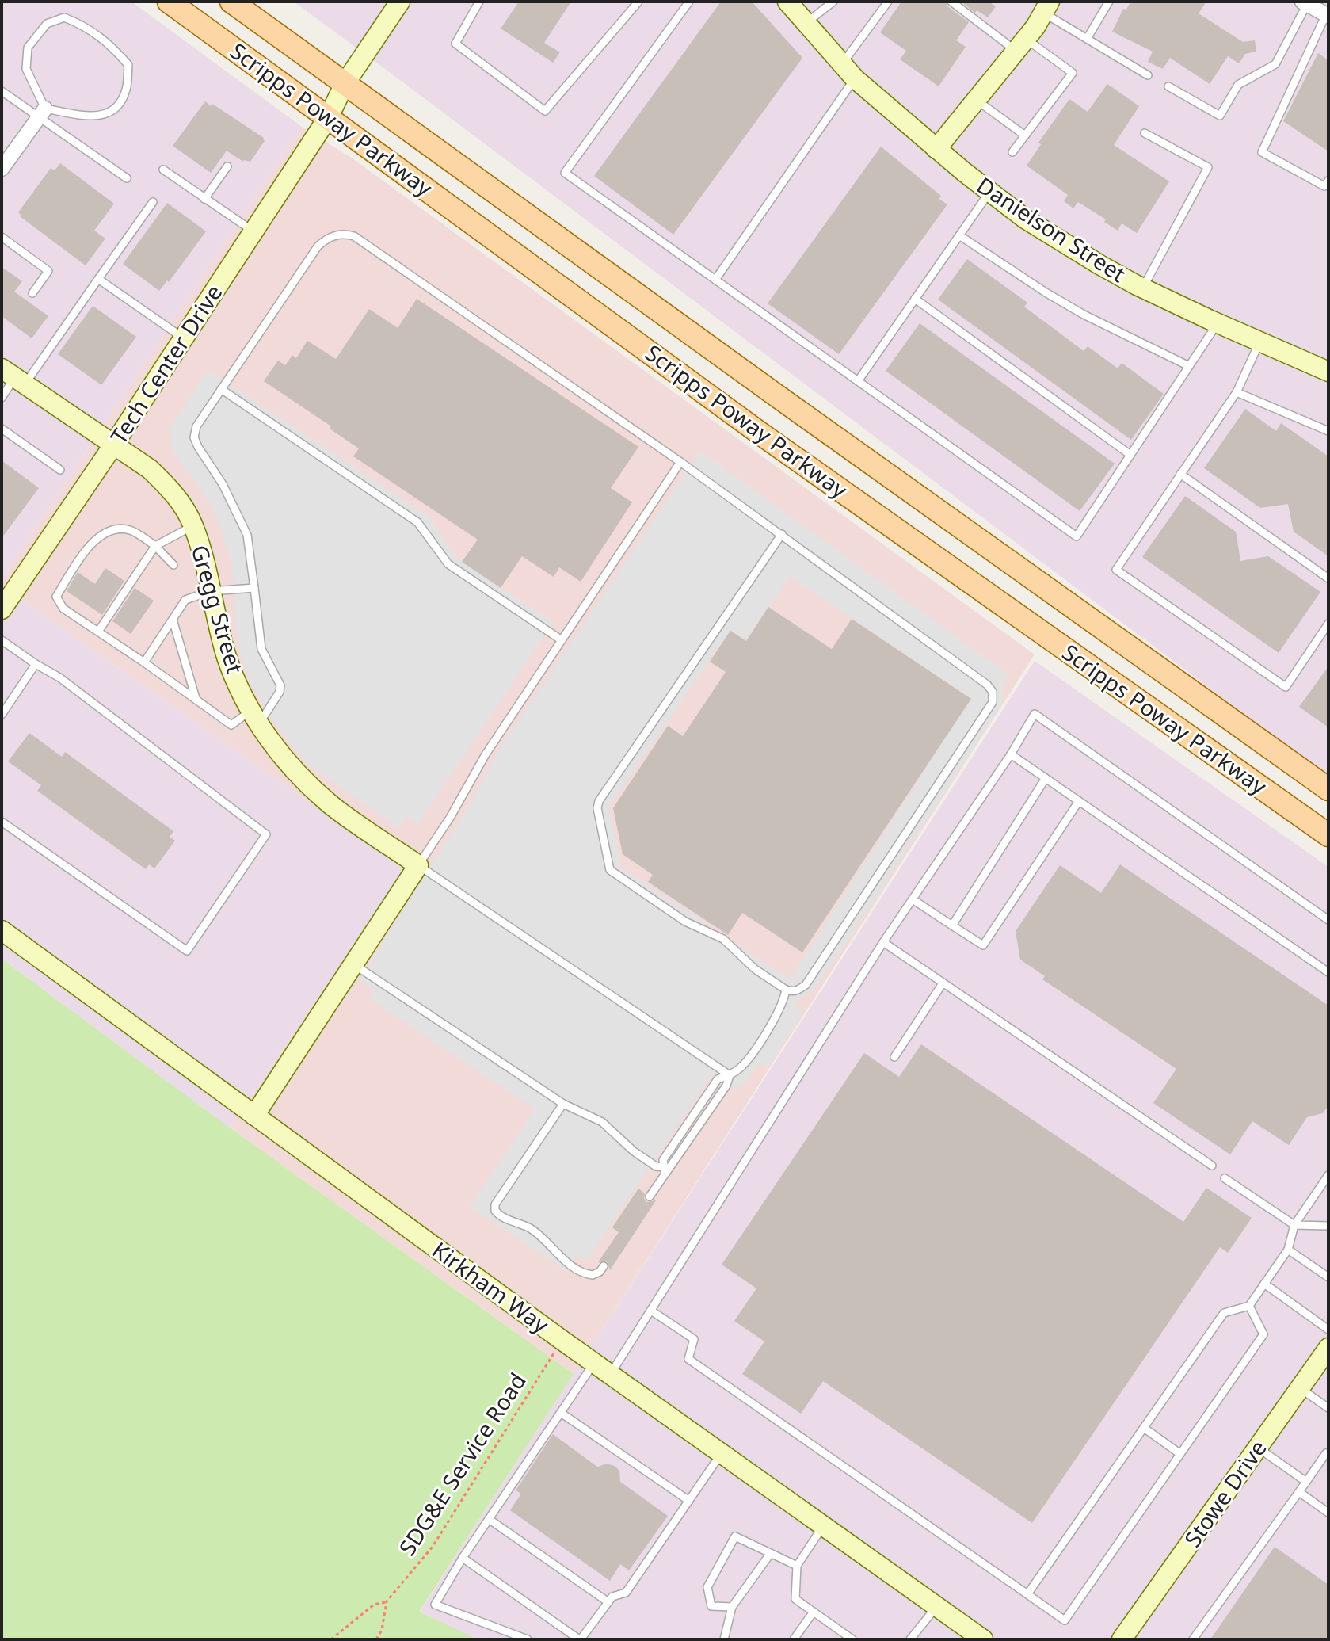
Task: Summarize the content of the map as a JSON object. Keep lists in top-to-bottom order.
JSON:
{
  "streets": {
    "main road": ["Scripps Poway Parkway"],
    "street": [
      "Danielson Street",
      "Tech Center Drive",
      "Gregg Street",
      "Kirkham Way",
      "Stowe Drive"
    ],
    "path": ["SDG&E Service Road"]
  },
  "crossings": [
    ["Scripps Poway Parkway", "Tech Center Drive"],
    ["Tech Center Drive", "Gregg Street"],
    ["Kirkham Way", "SDG&E Service Road"]
  ]
}
